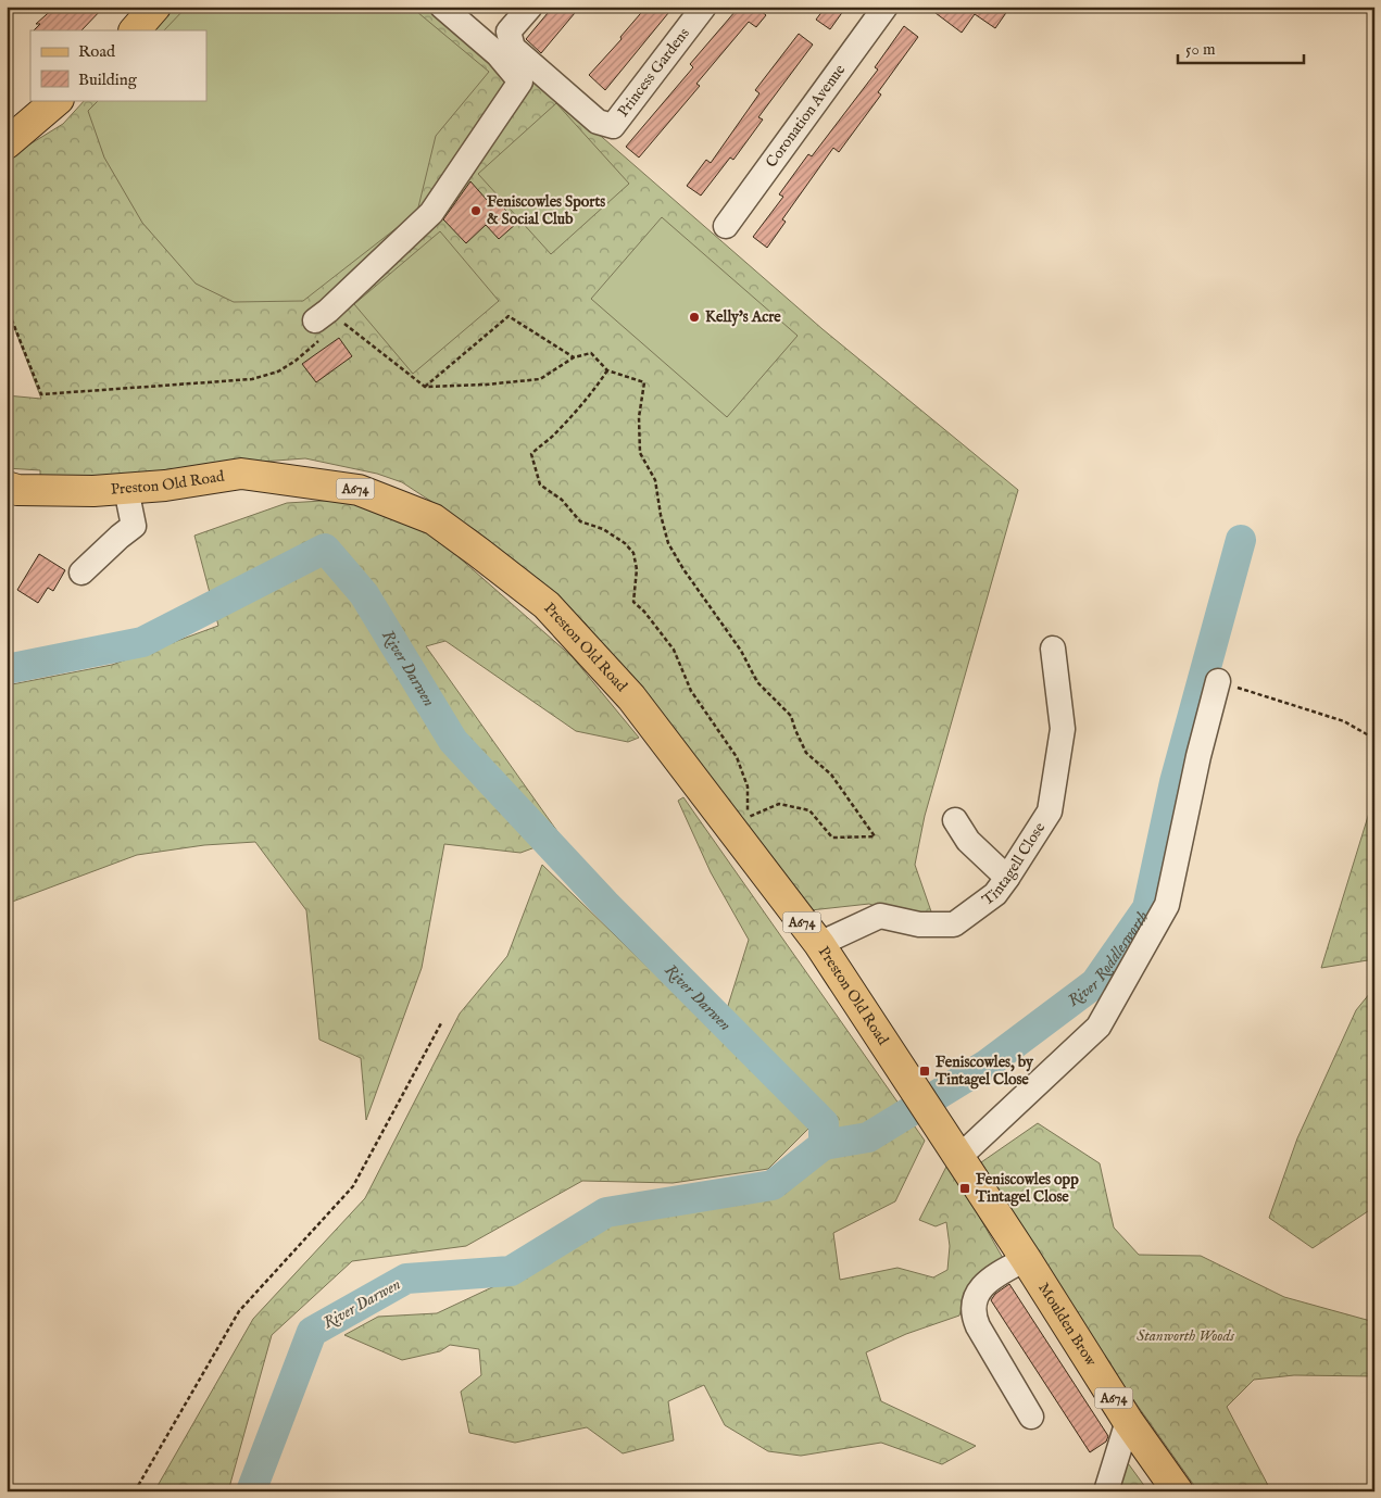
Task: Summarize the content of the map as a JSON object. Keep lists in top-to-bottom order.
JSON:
{
  "streets": {
    "main road": ["Preston Old Road", "A674", "Moulden Brow"],
    "street": ["Princess Gardens", "Coronation Avenue", "Tintagell Close"]
  },
  "crossings": [
    ["Preston Old Road", "Tintagell Close"],
    ["Preston Old Road", "Moulden Brow"]
  ],
  "water": ["River Darwen", "River Roddlesworth"],
  "parks": ["Stanworth Woods"],
  "places": {
    "other": ["Feniscowles Sports & Social Club", "Kelly's Acre"],
    "transit": ["Feniscowles, by Tintagel Close", "Feniscowles opp Tintagel Close"]
  },
  "legend": ["Road", "Building"],
  "scale_bar": "50 m"
}
